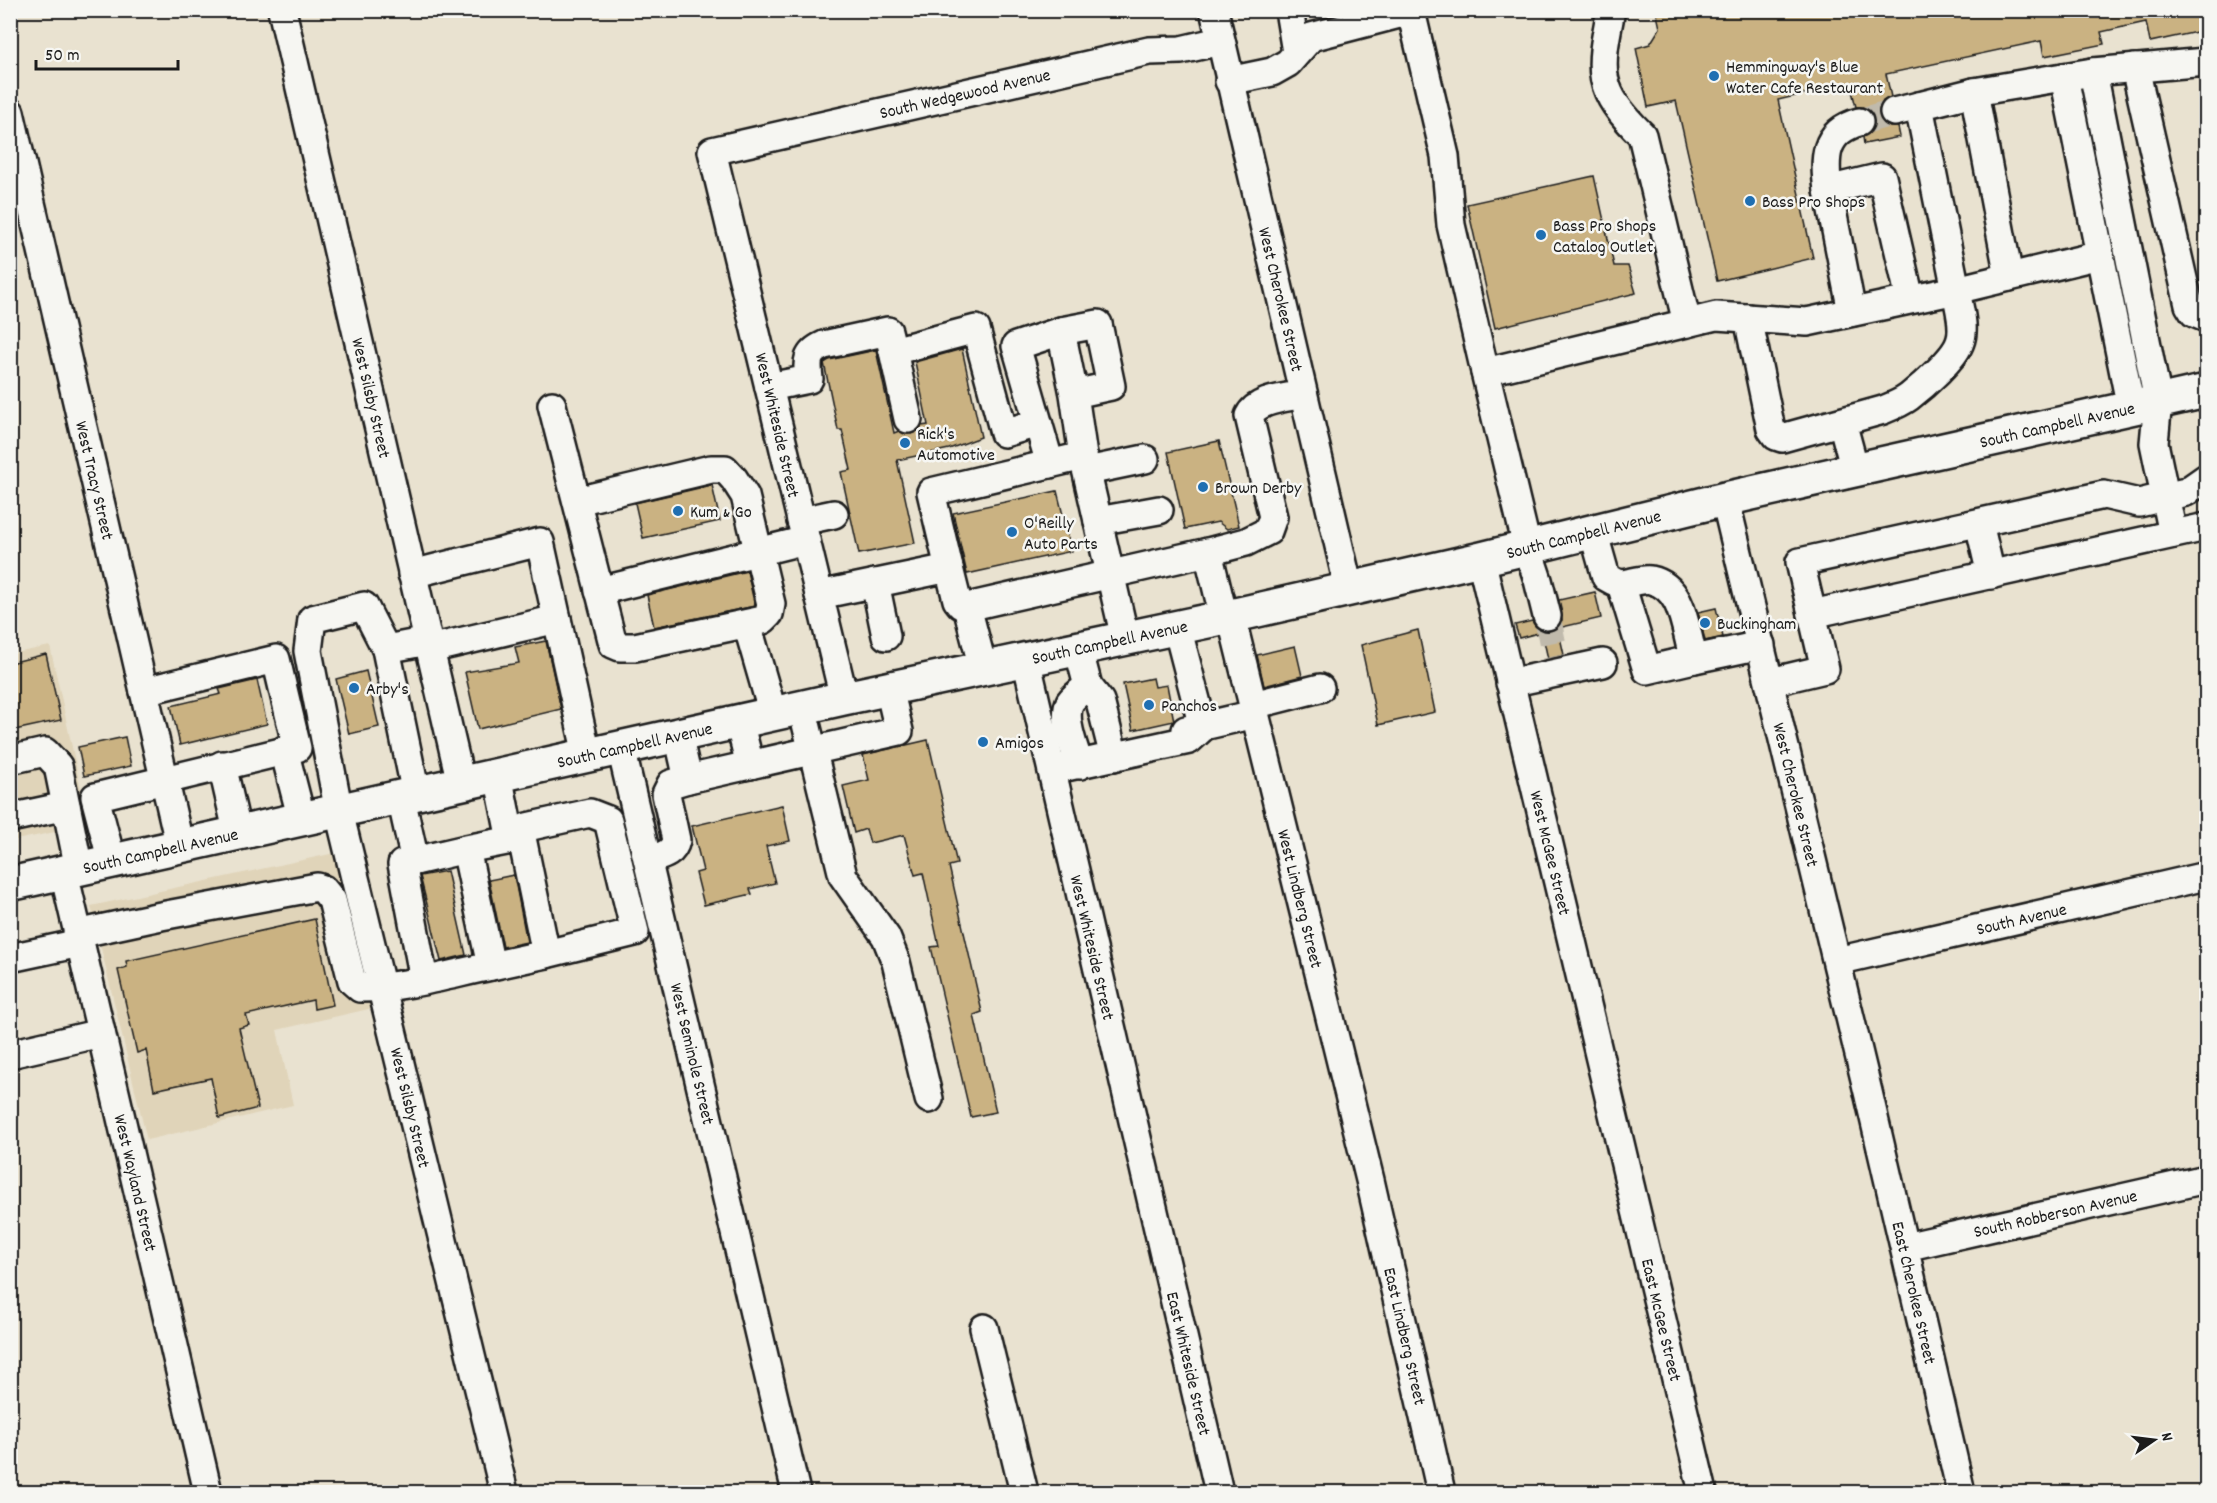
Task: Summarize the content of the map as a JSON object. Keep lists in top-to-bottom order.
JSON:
{
  "streets": {
    "main road": ["South Campbell Avenue"],
    "street": [
      "South Wedgewood Avenue",
      "West Cherokee Street",
      "West Silsby Street",
      "West Whiteside Street",
      "West Tracy Street",
      "West McGee Street",
      "West Lindberg Street",
      "South Avenue",
      "West Seminole Street",
      "West Wayland Street",
      "South Robberson Avenue",
      "East Cherokee Street",
      "East McGee Street",
      "East Lindberg Street",
      "East Whiteside Street"
    ]
  },
  "crossings": [
    ["South Wedgewood Avenue", "West Cherokee Street"],
    ["South Wedgewood Avenue", "West Whiteside Street"],
    ["West Cherokee Street", "South Campbell Avenue"],
    ["West Cherokee Street", "South Avenue"],
    ["West Cherokee Street", "East Cherokee Street"],
    ["West Silsby Street", "South Campbell Avenue"],
    ["South Campbell Avenue", "West Whiteside Street"],
    ["South Campbell Avenue", "West Tracy Street"],
    ["South Campbell Avenue", "West McGee Street"],
    ["South Campbell Avenue", "West Lindberg Street"],
    ["South Campbell Avenue", "West Seminole Street"],
    ["South Campbell Avenue", "West Wayland Street"],
    ["West Whiteside Street", "East Whiteside Street"],
    ["West McGee Street", "East McGee Street"],
    ["West Lindberg Street", "East Lindberg Street"],
    ["South Robberson Avenue", "East Cherokee Street"]
  ],
  "places": [
    "Hemmingway's Blue Water Cafe Restaurant",
    "Bass Pro Shops",
    "Bass Pro Shops Catalog Outlet",
    "Rick's Automotive",
    "Brown Derby",
    "Kum & Go",
    "O'Reilly Auto Parts",
    "Buckingham",
    "Arby's",
    "Panchos",
    "Amigos"
  ],
  "scale_bar": "50 m",
  "north": "right"
}
